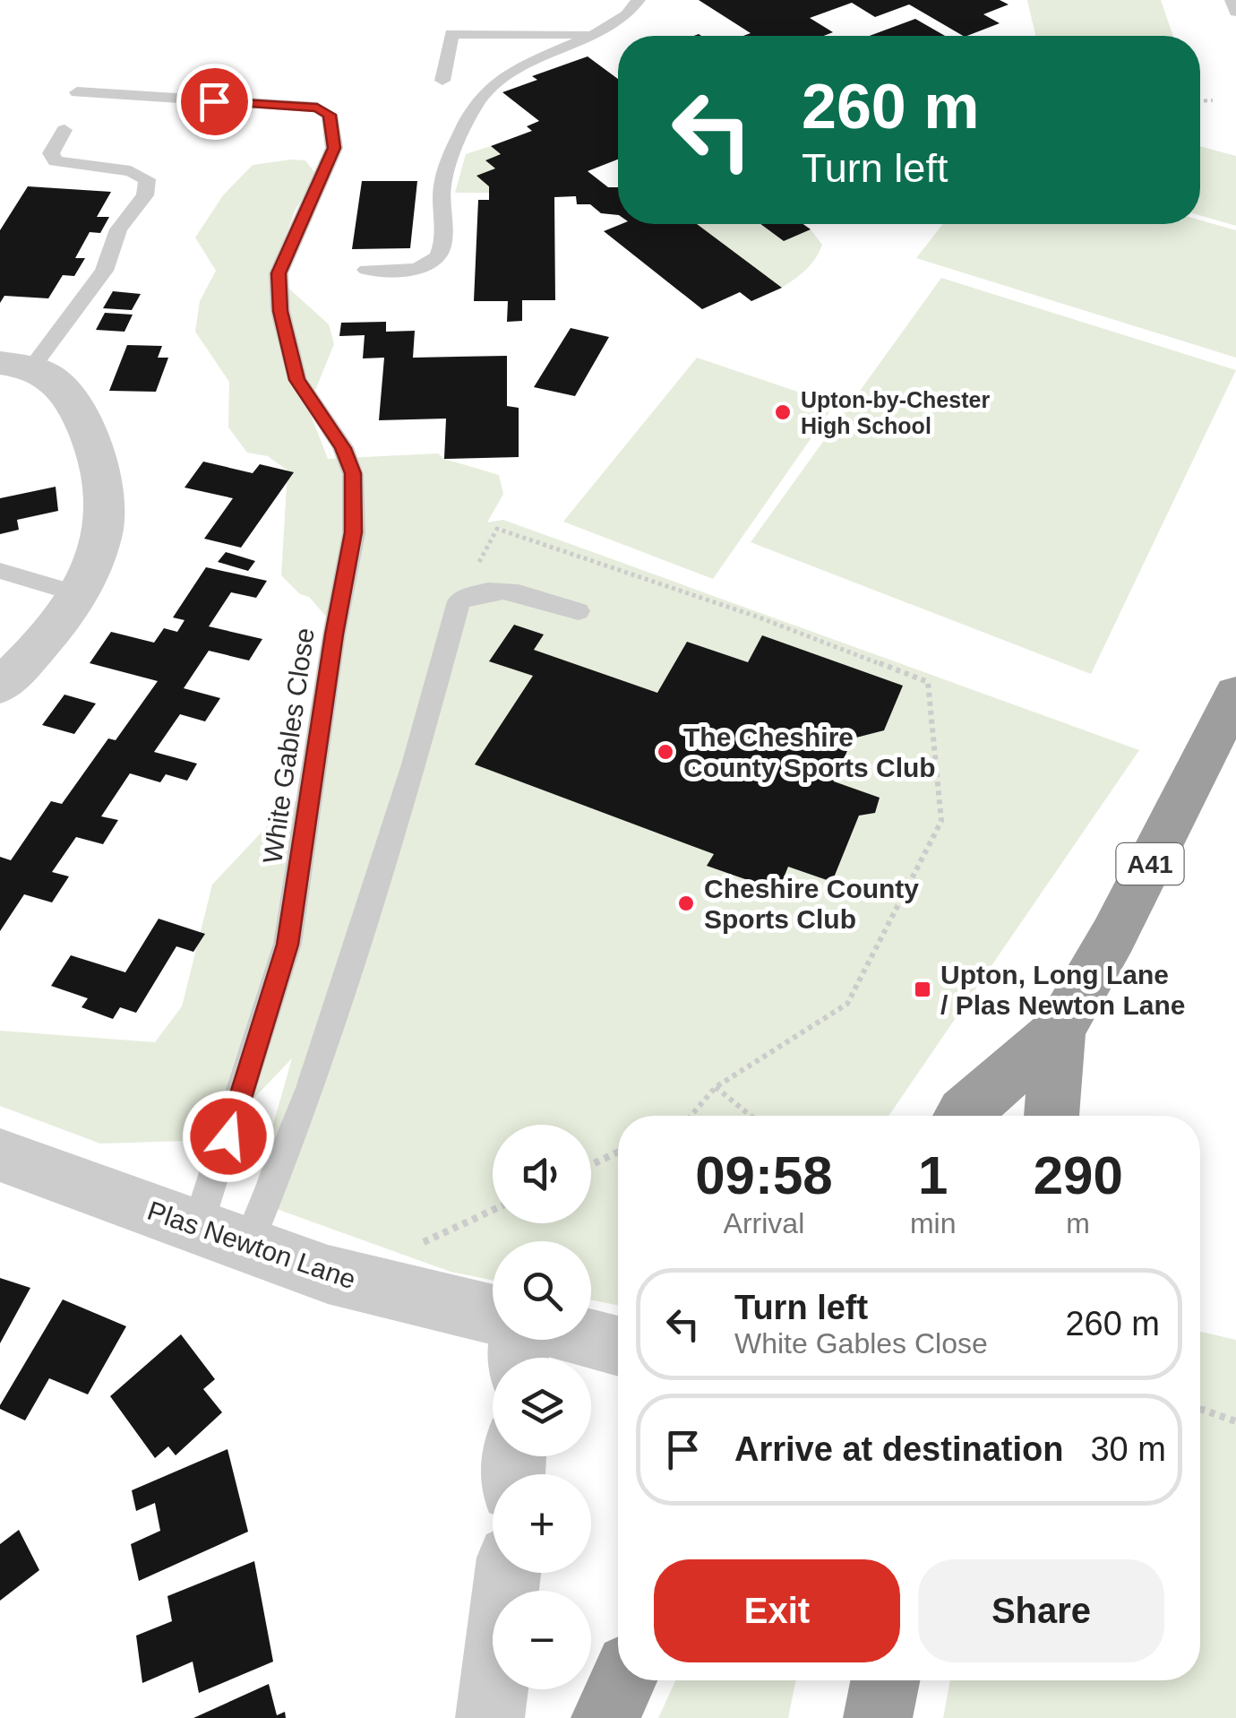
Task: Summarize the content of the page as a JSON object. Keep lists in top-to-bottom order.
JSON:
{
  "streets": {
    "highway": ["A41"],
    "street": ["Plas Newton Lane"],
    "lane": ["White Gables Close"]
  },
  "crossings": [
    ["White Gables Close", "Plas Newton Lane"]
  ],
  "places": {
    "other": ["Upton-by-Chester High School", "The Cheshire County Sports Club", "Cheshire County Sports Club"],
    "transit": ["Upton, Long Lane / Plas Newton Lane"]
  },
  "page": {
    "turn": ["260 m", "Turn left"],
    "eta": [
      "09:58",
      "Arrival",
      "1",
      "min",
      "290",
      "m"
    ],
    "map_buttons": ["+", "−"],
    "list": [
      {
        "name": "Turn left",
        "note": "White Gables Close",
        "value": "260 m"
      },
      {
        "name": "Arrive at destination",
        "value": "30 m"
      }
    ],
    "buttons": ["Exit", "Share"]
  }
}
